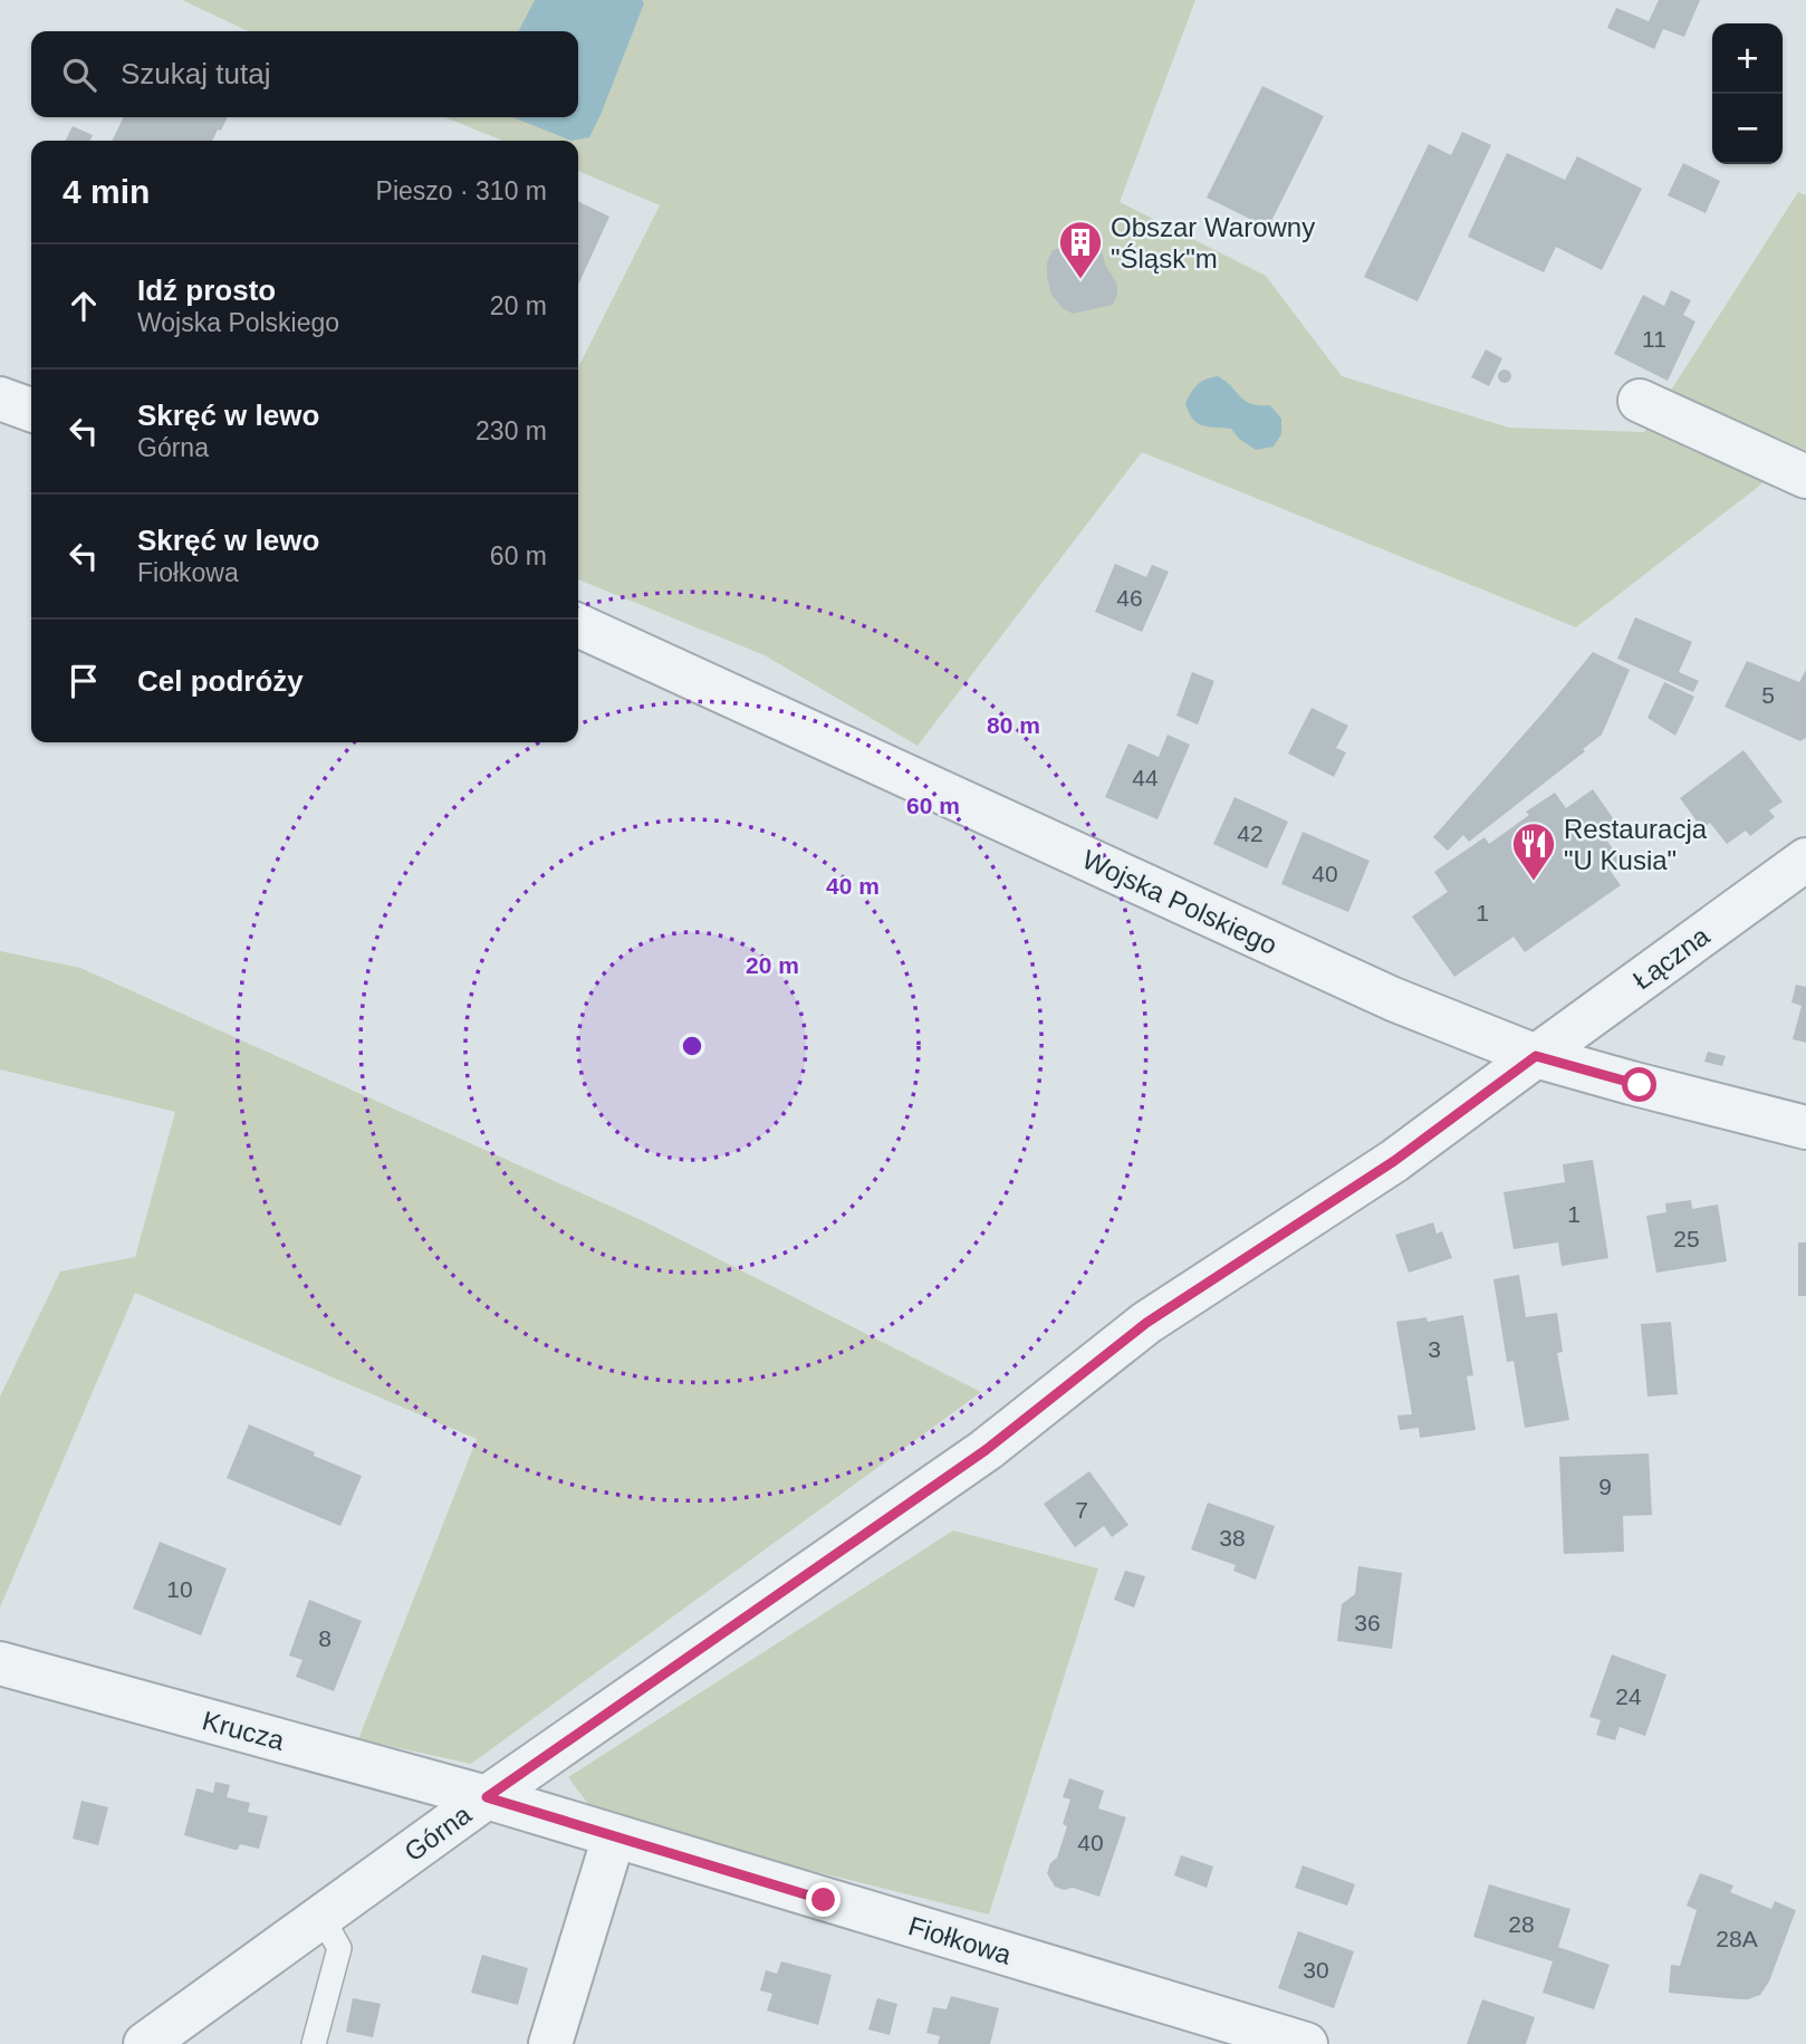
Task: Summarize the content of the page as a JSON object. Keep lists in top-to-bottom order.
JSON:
{
  "streets": {
    "street": [
      "Wojska Polskiego",
      "Łączna",
      "Krucza",
      "Górna",
      "Fiołkowa"
    ]
  },
  "crossings": [
    ["Wojska Polskiego", "Łączna"],
    ["Wojska Polskiego", "Górna"],
    ["Łączna", "Górna"],
    ["Krucza", "Górna"],
    ["Krucza", "Fiołkowa"],
    ["Górna", "Fiołkowa"]
  ],
  "places": {
    "building": ["Obszar Warowny \"Śląsk\"m"],
    "restaurant": ["Restauracja \"U Kusia\""]
  },
  "house_numbers": [
    "11",
    "46",
    "5",
    "44",
    "42",
    "40",
    "1",
    "1",
    "25",
    "3",
    "9",
    "7",
    "38",
    "10",
    "36",
    "8",
    "24",
    "40",
    "28",
    "28A",
    "30"
  ],
  "page": {
    "map_buttons": ["+", "−"],
    "search": "Szukaj tutaj",
    "heading": ["4 min", "Pieszo · 310 m"],
    "list": [
      ["Idź prosto", "Wojska Polskiego", "20 m"],
      ["Skręć w lewo", "Górna", "230 m"],
      ["Skręć w lewo", "Fiołkowa", "60 m"],
      "Cel podróży"
    ]
  },
  "rings": [
    "80 m",
    "60 m",
    "40 m",
    "20 m"
  ]
}
